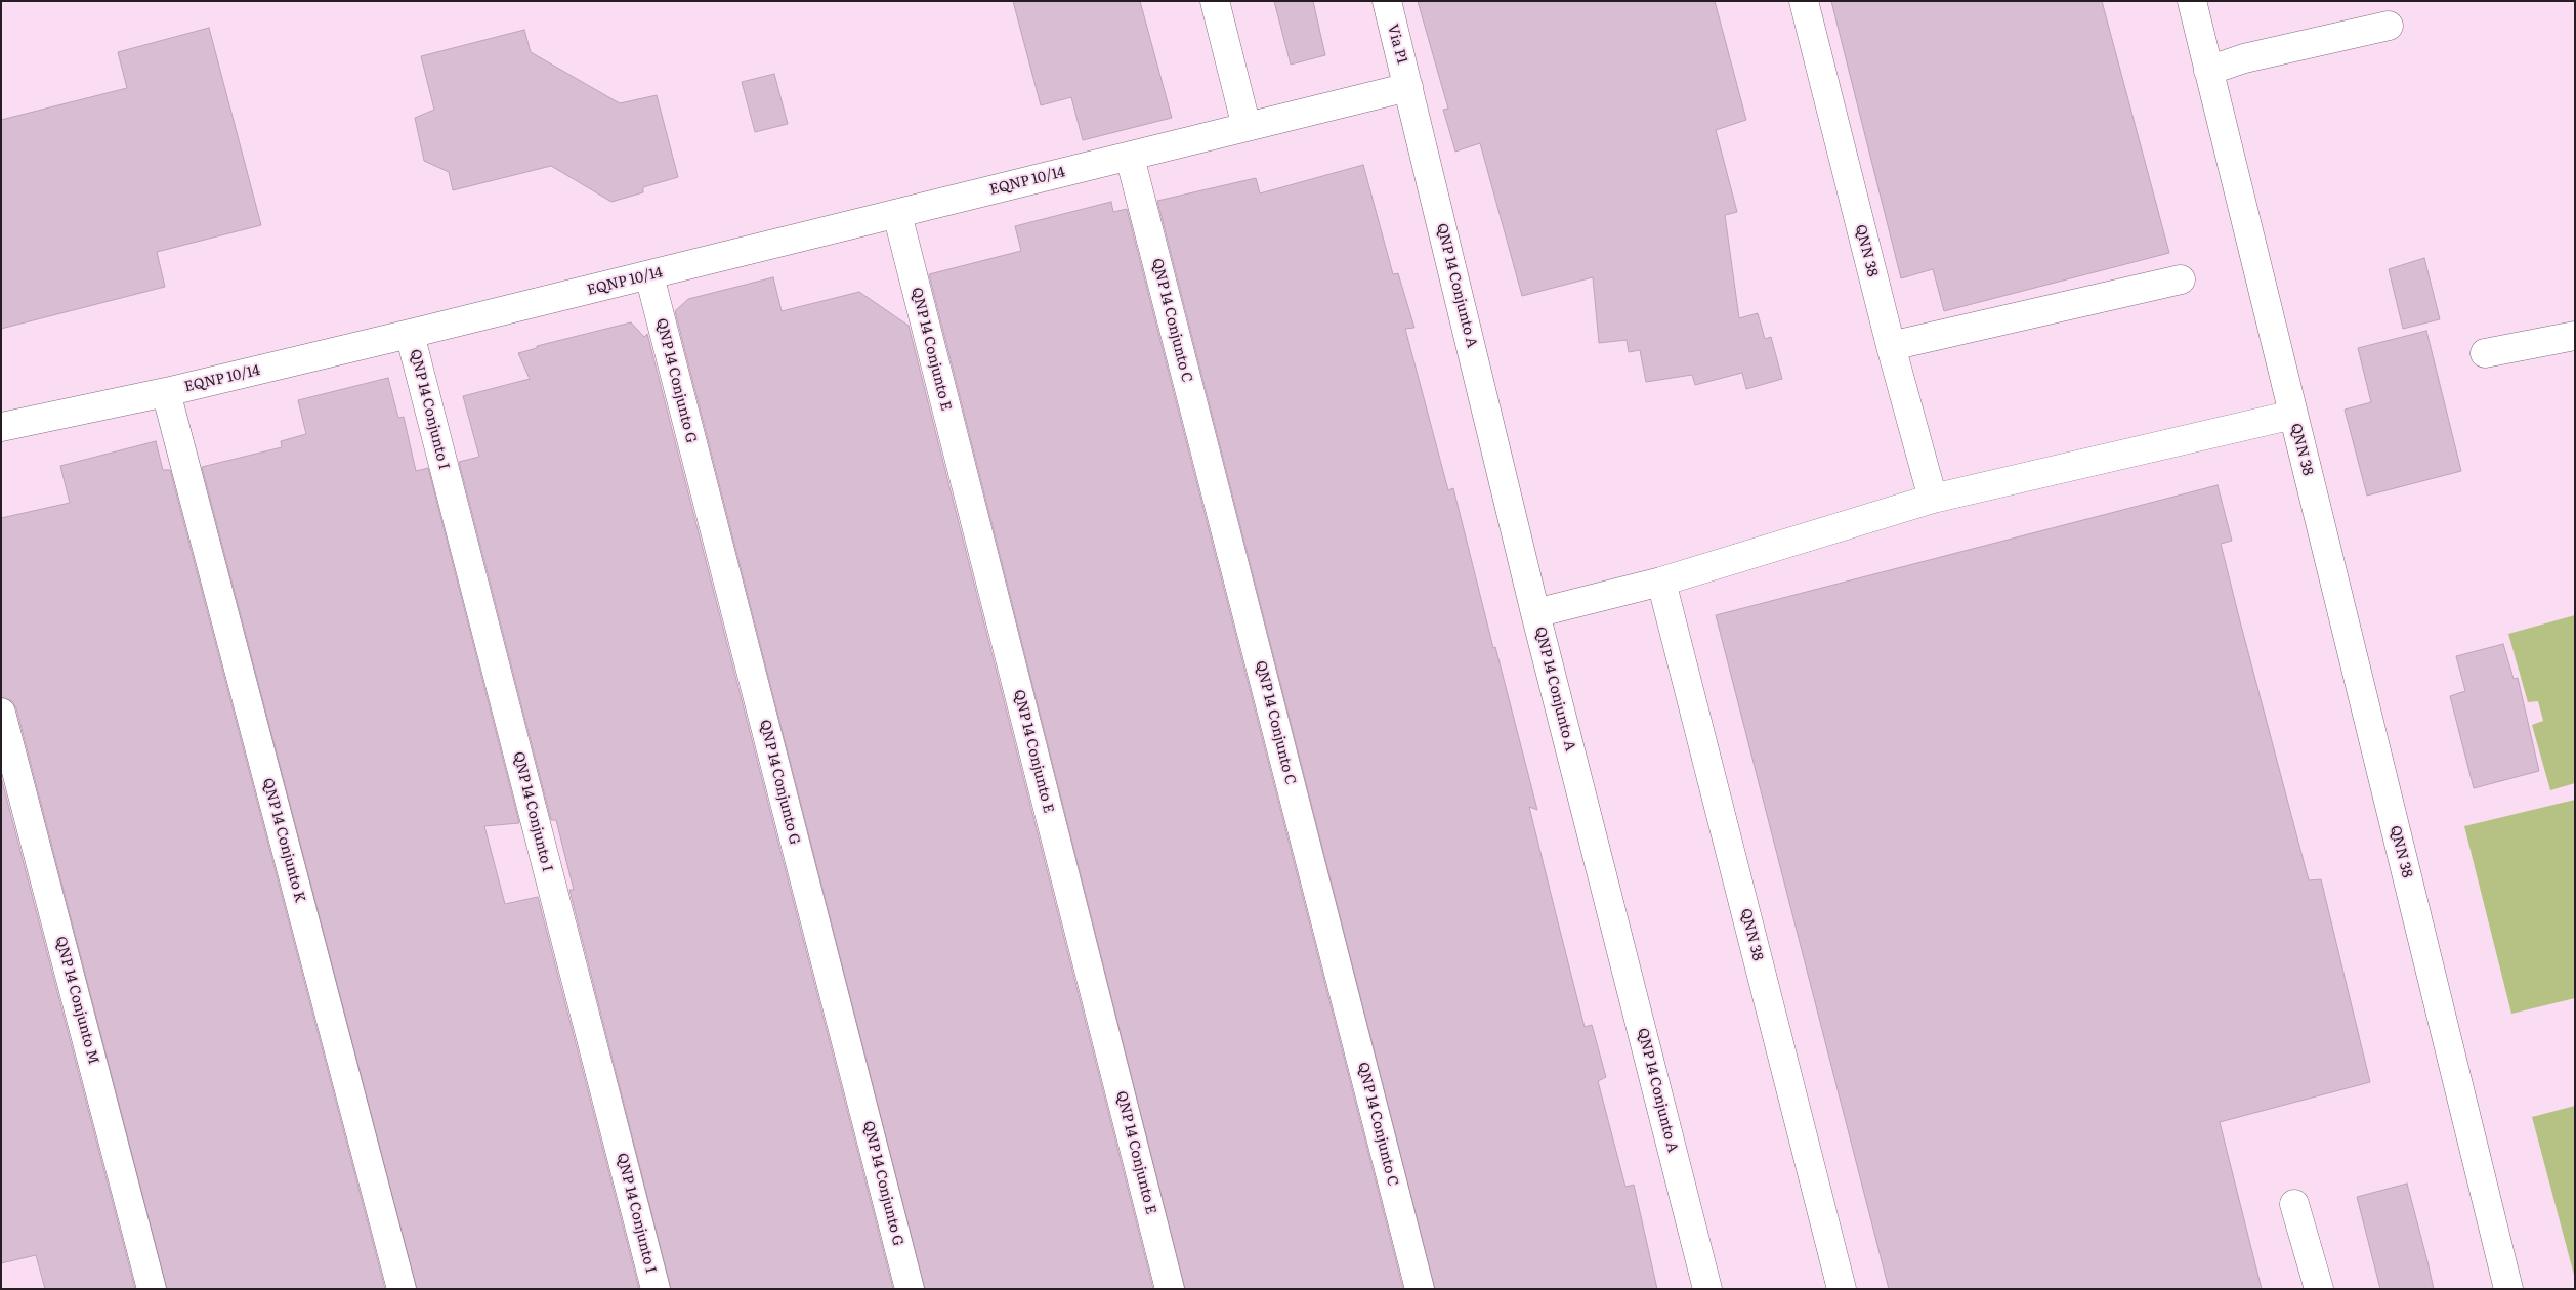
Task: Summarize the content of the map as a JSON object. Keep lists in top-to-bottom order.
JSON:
{
  "streets": {
    "street": [
      "Via P1",
      "EQNP 10/14",
      "QNN 38",
      "QNP 14 Conjunto A",
      "QNP 14 Conjunto C",
      "QNP 14 Conjunto E",
      "QNP 14 Conjunto G",
      "QNP 14 Conjunto I",
      "QNP 14 Conjunto K",
      "QNP 14 Conjunto M"
    ]
  },
  "crossings": [
    ["Via P1", "EQNP 10/14"],
    ["Via P1", "QNP 14 Conjunto A"],
    ["EQNP 10/14", "QNP 14 Conjunto A"],
    ["EQNP 10/14", "QNP 14 Conjunto C"],
    ["EQNP 10/14", "QNP 14 Conjunto E"],
    ["EQNP 10/14", "QNP 14 Conjunto G"],
    ["EQNP 10/14", "QNP 14 Conjunto I"],
    ["EQNP 10/14", "QNP 14 Conjunto K"],
    ["QNN 38", "QNP 14 Conjunto A"]
  ]
}
